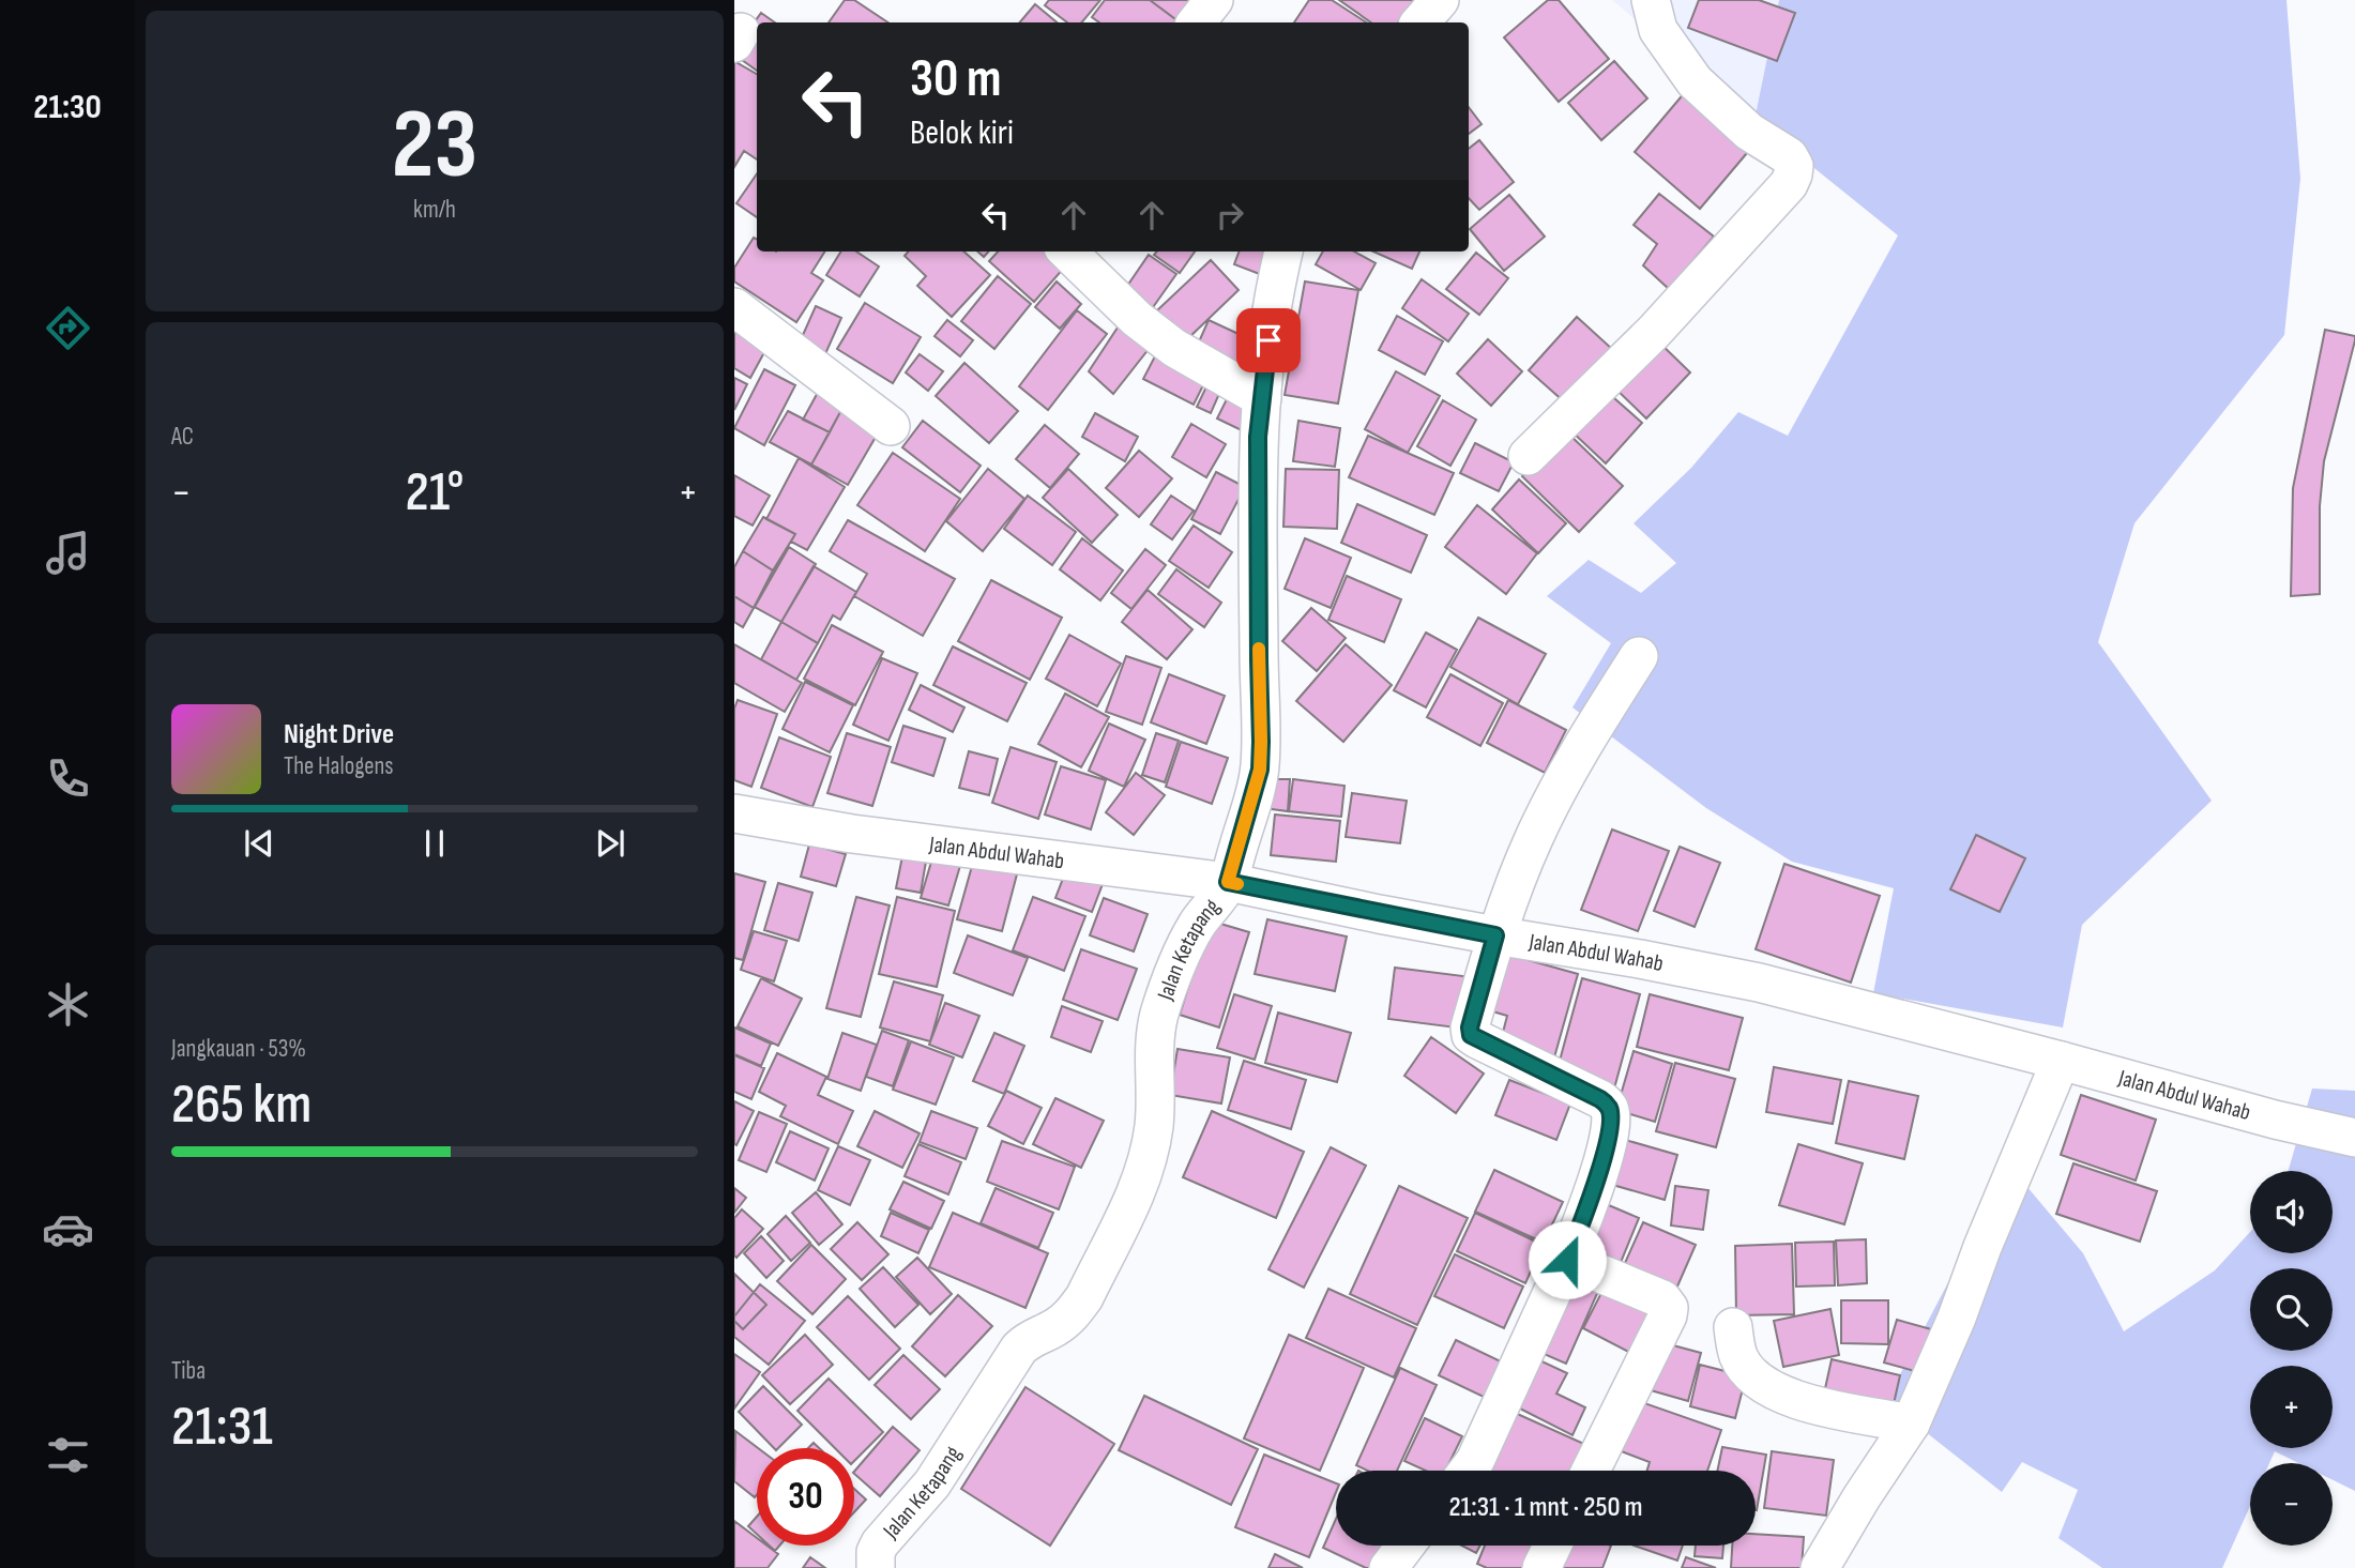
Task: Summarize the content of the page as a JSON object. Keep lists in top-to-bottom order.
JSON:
{
  "streets": {
    "street": ["Jalan Abdul Wahab", "Jalan Ketapang"]
  },
  "crossings": [
    ["Jalan Abdul Wahab", "Jalan Ketapang"]
  ],
  "page": {
    "tabs": "21:30",
    "tile": [
      ["23", "km/h"],
      "AC",
      ["Jangkauan · 53%", "265 km"],
      ["Tiba", "21:31"]
    ],
    "turn": ["30 m", "Belok kiri"],
    "heat": ["−", "21°", "+"],
    "song": ["Night Drive", "The Halogens"],
    "map_buttons": ["+", "−"],
    "limit": "30",
    "trip": "21:31 · 1 mnt · 250 m"
  }
}
